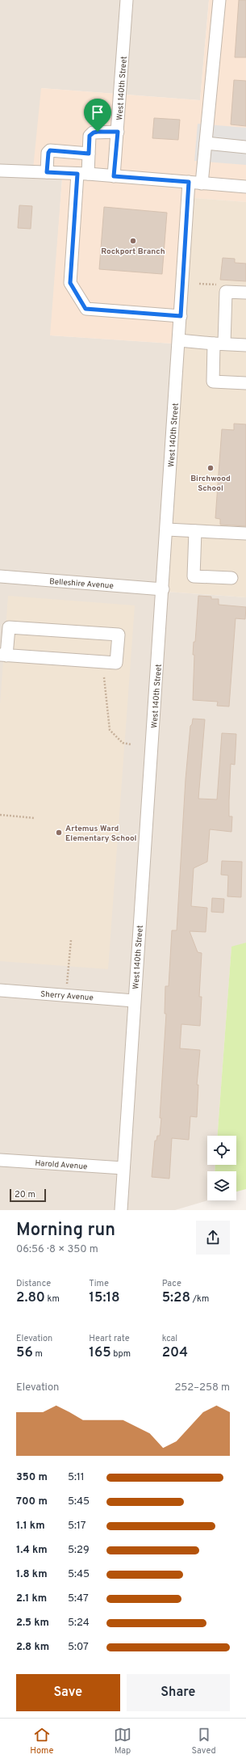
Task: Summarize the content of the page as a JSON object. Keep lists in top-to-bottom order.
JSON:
{
  "streets": {
    "street": [
      "West 140th Street",
      "Belleshire Avenue",
      "Sherry Avenue",
      "Harold Avenue"
    ]
  },
  "crossings": [
    ["West 140th Street", "Belleshire Avenue"],
    ["West 140th Street", "Sherry Avenue"],
    ["West 140th Street", "Harold Avenue"]
  ],
  "places": ["Rockport Branch", "Birchwood School", "Artemus Ward Elementary School"],
  "scale_bar": "20 m",
  "page": {
    "scale": "20 m",
    "heading": ["Morning run", "06:56 · 8 × 350 m"],
    "stats": [
      ["Distance", "2.80 km"],
      ["Time", "15:18"],
      ["Pace", "5:28 /km"],
      ["Elevation", "56 m"],
      ["Heart rate", "165 bpm"],
      ["kcal", "204"]
    ],
    "chart": ["Elevation", "252–258 m"],
    "list": [
      {
        "name": "350 m",
        "note": "5:11"
      },
      {
        "name": "700 m",
        "note": "5:45"
      },
      {
        "name": "1.1 km",
        "note": "5:17"
      },
      {
        "name": "1.4 km",
        "note": "5:29"
      },
      {
        "name": "1.8 km",
        "note": "5:45"
      },
      {
        "name": "2.1 km",
        "note": "5:47"
      },
      {
        "name": "2.5 km",
        "note": "5:24"
      },
      {
        "name": "2.8 km",
        "note": "5:07"
      }
    ],
    "buttons": ["Save", "Share"],
    "tabs": ["Home", "Map", "Saved"]
  }
}
